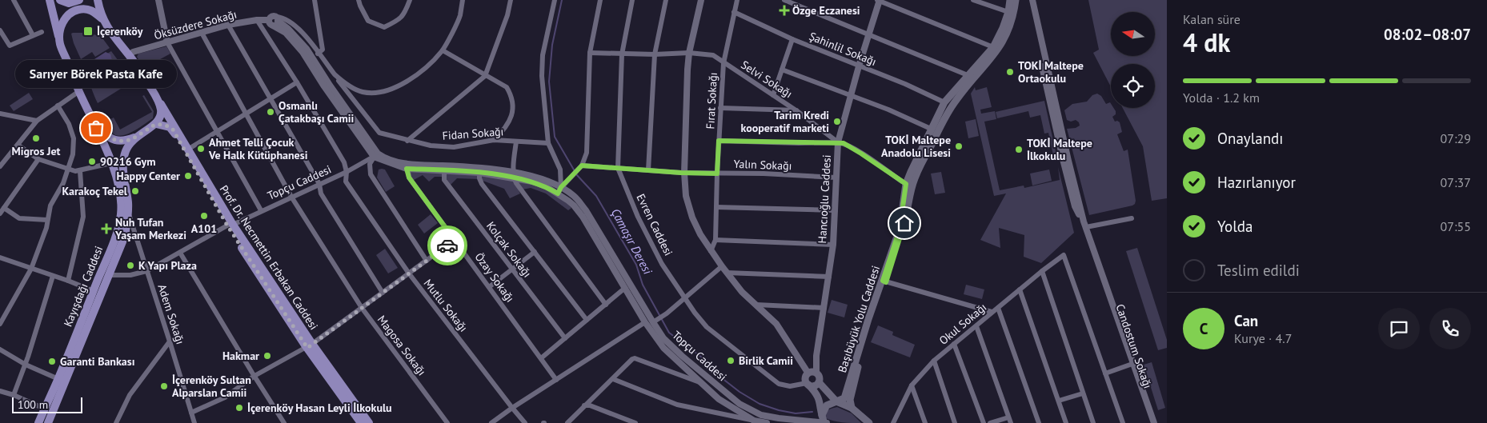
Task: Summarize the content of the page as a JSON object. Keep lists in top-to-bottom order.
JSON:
{
  "streets": {
    "main road": ["Prof. Dr. Necmettin Erbakan Caddesi", "Kayışdağı Caddesi", "Başıbüyük Yolu Caddesi"],
    "street": [
      "Öksüzdere Sokağı",
      "Şahinlil Sokağı",
      "Selvi Sokağı",
      "Fırat Sokağı",
      "Fidan Sokağı",
      "Yalın Sokağı",
      "Topçu Caddesi",
      "Hancıoğlu Caddesi",
      "Evren Caddesi",
      "Kolçak Sokağı",
      "Özay Sokağı",
      "Mutlu Sokağı",
      "Adem Sokağı",
      "Okul Sokağı",
      "Magosa Sokağı",
      "Candostum Sokağı"
    ]
  },
  "crossings": [
    ["Öksüzdere Sokağı", "Mutlu Sokağı"],
    ["Öksüzdere Sokağı", "Magosa Sokağı"],
    ["Şahinlil Sokağı", "Fırat Sokağı"],
    ["Şahinlil Sokağı", "Hancıoğlu Caddesi"],
    ["Şahinlil Sokağı", "Başıbüyük Yolu Caddesi"],
    ["Selvi Sokağı", "Fırat Sokağı"],
    ["Selvi Sokağı", "Hancıoğlu Caddesi"],
    ["Selvi Sokağı", "Evren Caddesi"],
    ["Selvi Sokağı", "Başıbüyük Yolu Caddesi"],
    ["Fırat Sokağı", "Yalın Sokağı"],
    ["Yalın Sokağı", "Hancıoğlu Caddesi"],
    ["Yalın Sokağı", "Evren Caddesi"],
    ["Topçu Caddesi", "Kolçak Sokağı"],
    ["Topçu Caddesi", "Prof. Dr. Necmettin Erbakan Caddesi"],
    ["Topçu Caddesi", "Özay Sokağı"],
    ["Topçu Caddesi", "Kayışdağı Caddesi"],
    ["Topçu Caddesi", "Mutlu Sokağı"],
    ["Topçu Caddesi", "Adem Sokağı"],
    ["Topçu Caddesi", "Başıbüyük Yolu Caddesi"],
    ["Topçu Caddesi", "Magosa Sokağı"],
    ["Hancıoğlu Caddesi", "Evren Caddesi"],
    ["Prof. Dr. Necmettin Erbakan Caddesi", "Kayışdağı Caddesi"],
    ["Kayışdağı Caddesi", "Adem Sokağı"]
  ],
  "water": ["Çamaşır Deresi"],
  "places": {
    "health": ["Özge Eczanesi", "Nuh Tufan Yaşam Merkezi"],
    "transit": ["İçerenköy"],
    "other": [
      "TOKİ Maltepe Ortaokulu",
      "Osmanlı Çatakbaşı Camii",
      "Tarim Kredi kooperatif marketi",
      "Sarıyer Börek Pasta Kafe",
      "Migros Jet",
      "TOKİ Maltepe Anadolu Lisesi",
      "Ahmet Telli Çocuk Ve Halk Kütüphanesi",
      "TOKİ Maltepe İlkokulu",
      "90216 Gym",
      "Happy Center",
      "Karakoç Tekel",
      "A101",
      "K Yapı Plaza",
      "Hakmar",
      "Birlik Camii",
      "Garanti Bankası",
      "İçerenköy Sultan Alparslan Camii",
      "İçerenköy Hasan Leyli İlkokulu"
    ]
  },
  "scale_bar": "100 m",
  "north": "left",
  "page": {
    "heading": ["4 dk", "Kalan süre", "08:02–08:07"],
    "panel": ["Can", "Kurye · 4.7"],
    "bubble": "Sarıyer Börek Pasta Kafe",
    "bar": "Yolda · 1.2 km",
    "list": [
      ["Onaylandı", "07:29"],
      ["Hazırlanıyor", "07:37"],
      ["Yolda", "07:55"],
      "Teslim edildi"
    ],
    "round": "C",
    "scale": "100 m"
  }
}
